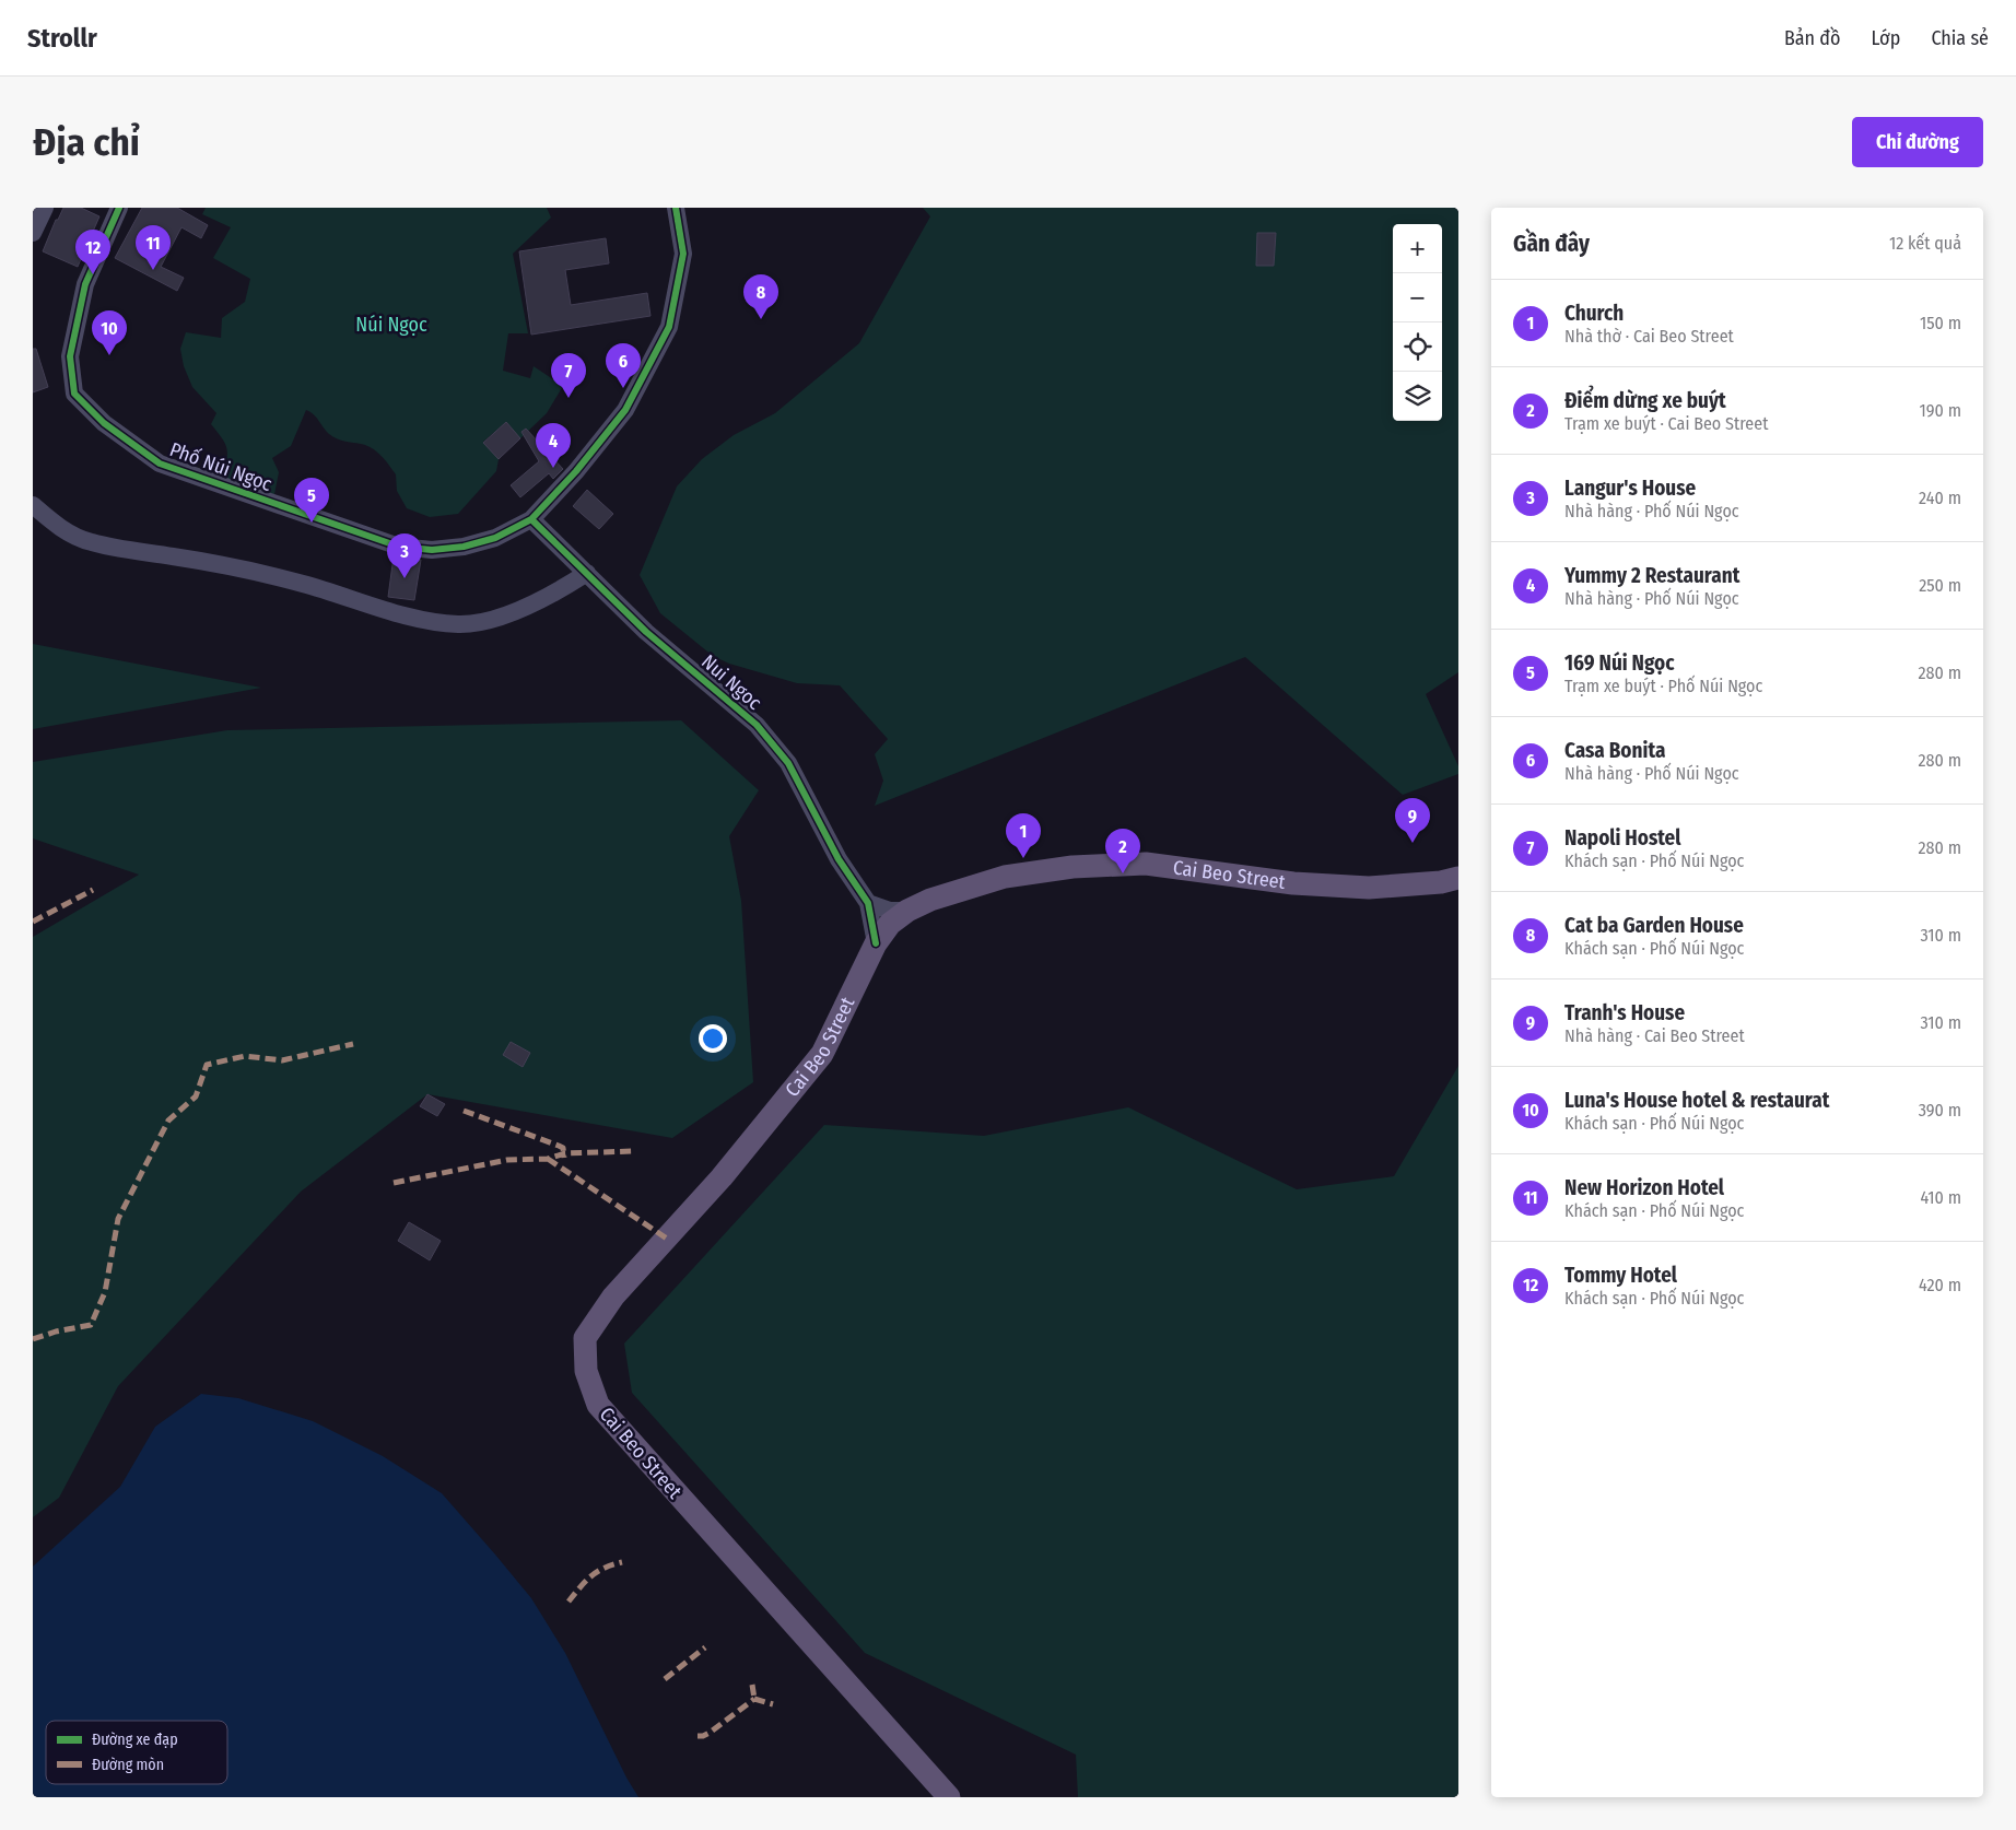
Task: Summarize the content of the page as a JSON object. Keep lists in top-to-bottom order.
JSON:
{
  "streets": {
    "main road": ["Cai Beo Street"],
    "street": ["Phố Núi Ngọc", "Nui Ngoc"]
  },
  "crossings": [
    ["Phố Núi Ngọc", "Nui Ngoc"]
  ],
  "parks": ["Núi Ngọc"],
  "legend": ["Đường xe đạp", "Đường mòn"],
  "page": {
    "header": "Strollr",
    "nav": ["Bản đồ", "Lớp", "Chia sẻ"],
    "buttons": "Chỉ đường",
    "title": "Địa chỉ",
    "heading": ["Gần đây", "12 kết quả"],
    "map_buttons": ["+", "−"],
    "pins": [
      "11",
      "12",
      "8",
      "10",
      "6",
      "7",
      "4",
      "5",
      "3",
      "9",
      "1",
      "2"
    ],
    "list": [
      {
        "mark": "1",
        "name": "Church",
        "note": "Nhà thờ · Cai Beo Street",
        "value": "150 m"
      },
      {
        "mark": "2",
        "name": "Điểm dừng xe buýt",
        "note": "Trạm xe buýt · Cai Beo Street",
        "value": "190 m"
      },
      {
        "mark": "3",
        "name": "Langur's House",
        "note": "Nhà hàng · Phố Núi Ngọc",
        "value": "240 m"
      },
      {
        "mark": "4",
        "name": "Yummy 2 Restaurant",
        "note": "Nhà hàng · Phố Núi Ngọc",
        "value": "250 m"
      },
      {
        "mark": "5",
        "name": "169 Núi Ngọc",
        "note": "Trạm xe buýt · Phố Núi Ngọc",
        "value": "280 m"
      },
      {
        "mark": "6",
        "name": "Casa Bonita",
        "note": "Nhà hàng · Phố Núi Ngọc",
        "value": "280 m"
      },
      {
        "mark": "7",
        "name": "Napoli Hostel",
        "note": "Khách sạn · Phố Núi Ngọc",
        "value": "280 m"
      },
      {
        "mark": "8",
        "name": "Cat ba Garden House",
        "note": "Khách sạn · Phố Núi Ngọc",
        "value": "310 m"
      },
      {
        "mark": "9",
        "name": "Tranh's House",
        "note": "Nhà hàng · Cai Beo Street",
        "value": "310 m"
      },
      {
        "mark": "10",
        "name": "Luna's House hotel & restaurat",
        "note": "Khách sạn · Phố Núi Ngọc",
        "value": "390 m"
      },
      {
        "mark": "11",
        "name": "New Horizon Hotel",
        "note": "Khách sạn · Phố Núi Ngọc",
        "value": "410 m"
      },
      {
        "mark": "12",
        "name": "Tommy Hotel",
        "note": "Khách sạn · Phố Núi Ngọc",
        "value": "420 m"
      }
    ]
  }
}
